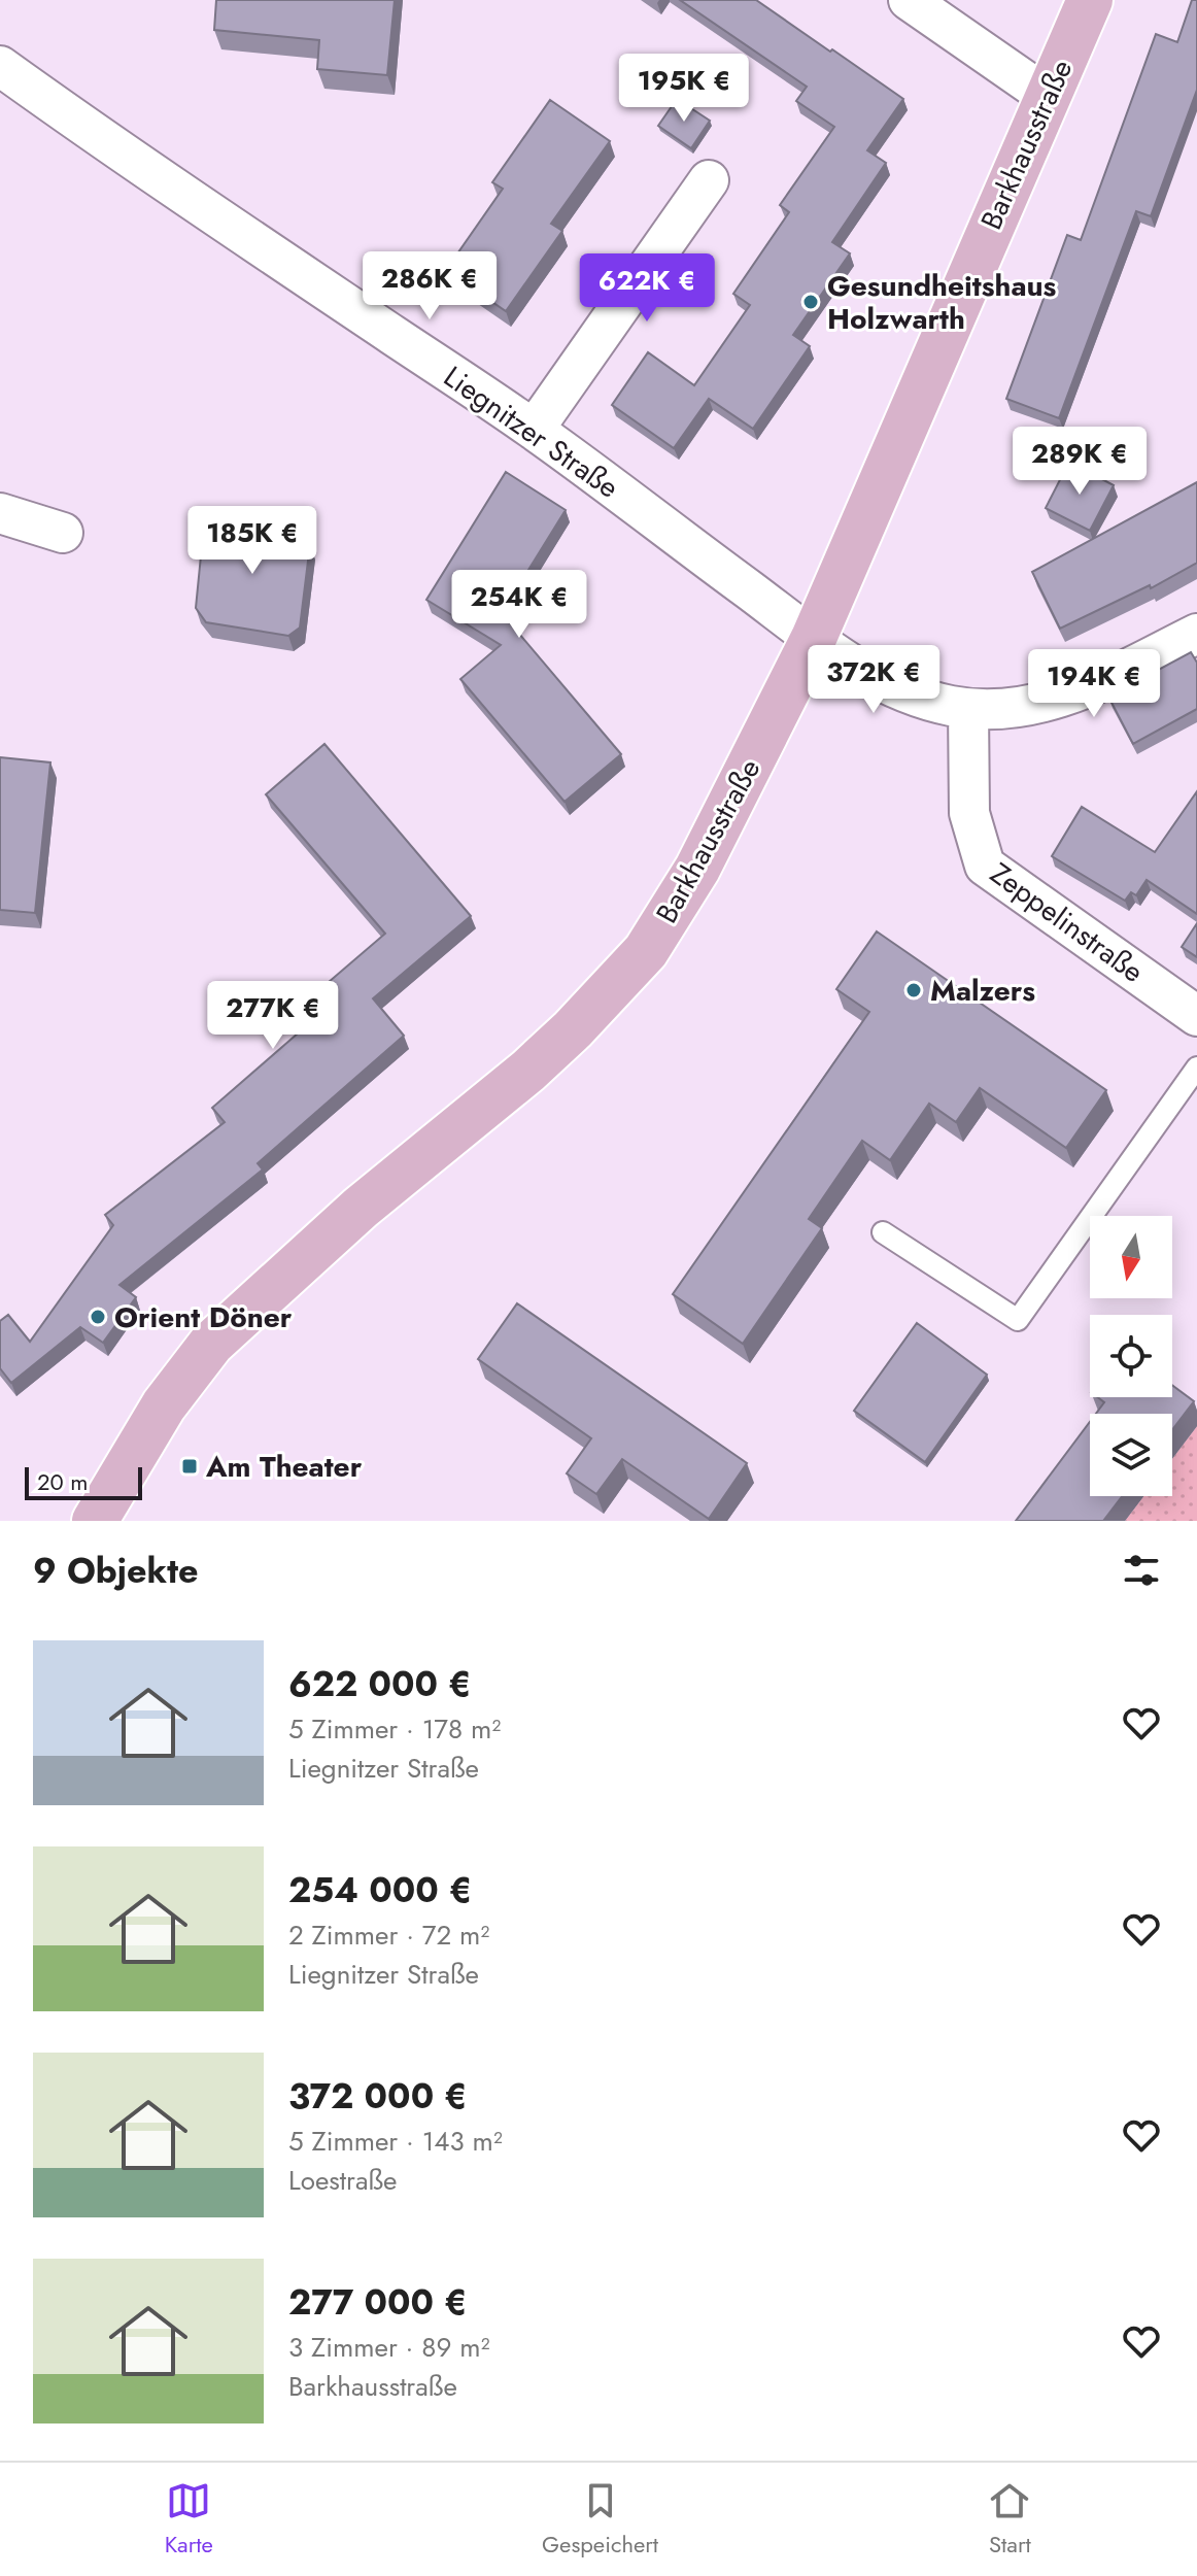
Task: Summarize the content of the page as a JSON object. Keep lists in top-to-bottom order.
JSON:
{
  "streets": {
    "main road": ["Barkhausstraße"],
    "street": ["Liegnitzer Straße", "Zeppelinstraße"]
  },
  "crossings": [
    ["Barkhausstraße", "Liegnitzer Straße"],
    ["Liegnitzer Straße", "Zeppelinstraße"]
  ],
  "places": {
    "other": ["Gesundheitshaus Holzwarth", "Malzers", "Orient Döner"],
    "transit": ["Am Theater"]
  },
  "scale_bar": "20 m",
  "north": "bottom",
  "page": {
    "price": [
      "195K €",
      "286K €",
      "622K €",
      "289K €",
      "185K €",
      "254K €",
      "372K €",
      "194K €",
      "277K €"
    ],
    "scale": "20 m",
    "heading": "9 Objekte",
    "list": [
      {
        "name": "622 000 €",
        "note": "5 Zimmer · 178 m² · Liegnitzer Straße"
      },
      {
        "name": "254 000 €",
        "note": "2 Zimmer · 72 m² · Liegnitzer Straße"
      },
      {
        "name": "372 000 €",
        "note": "5 Zimmer · 143 m² · Loestraße"
      },
      {
        "name": "277 000 €",
        "note": "3 Zimmer · 89 m² · Barkhausstraße"
      }
    ],
    "tabs": ["Karte", "Gespeichert", "Start"]
  }
}
